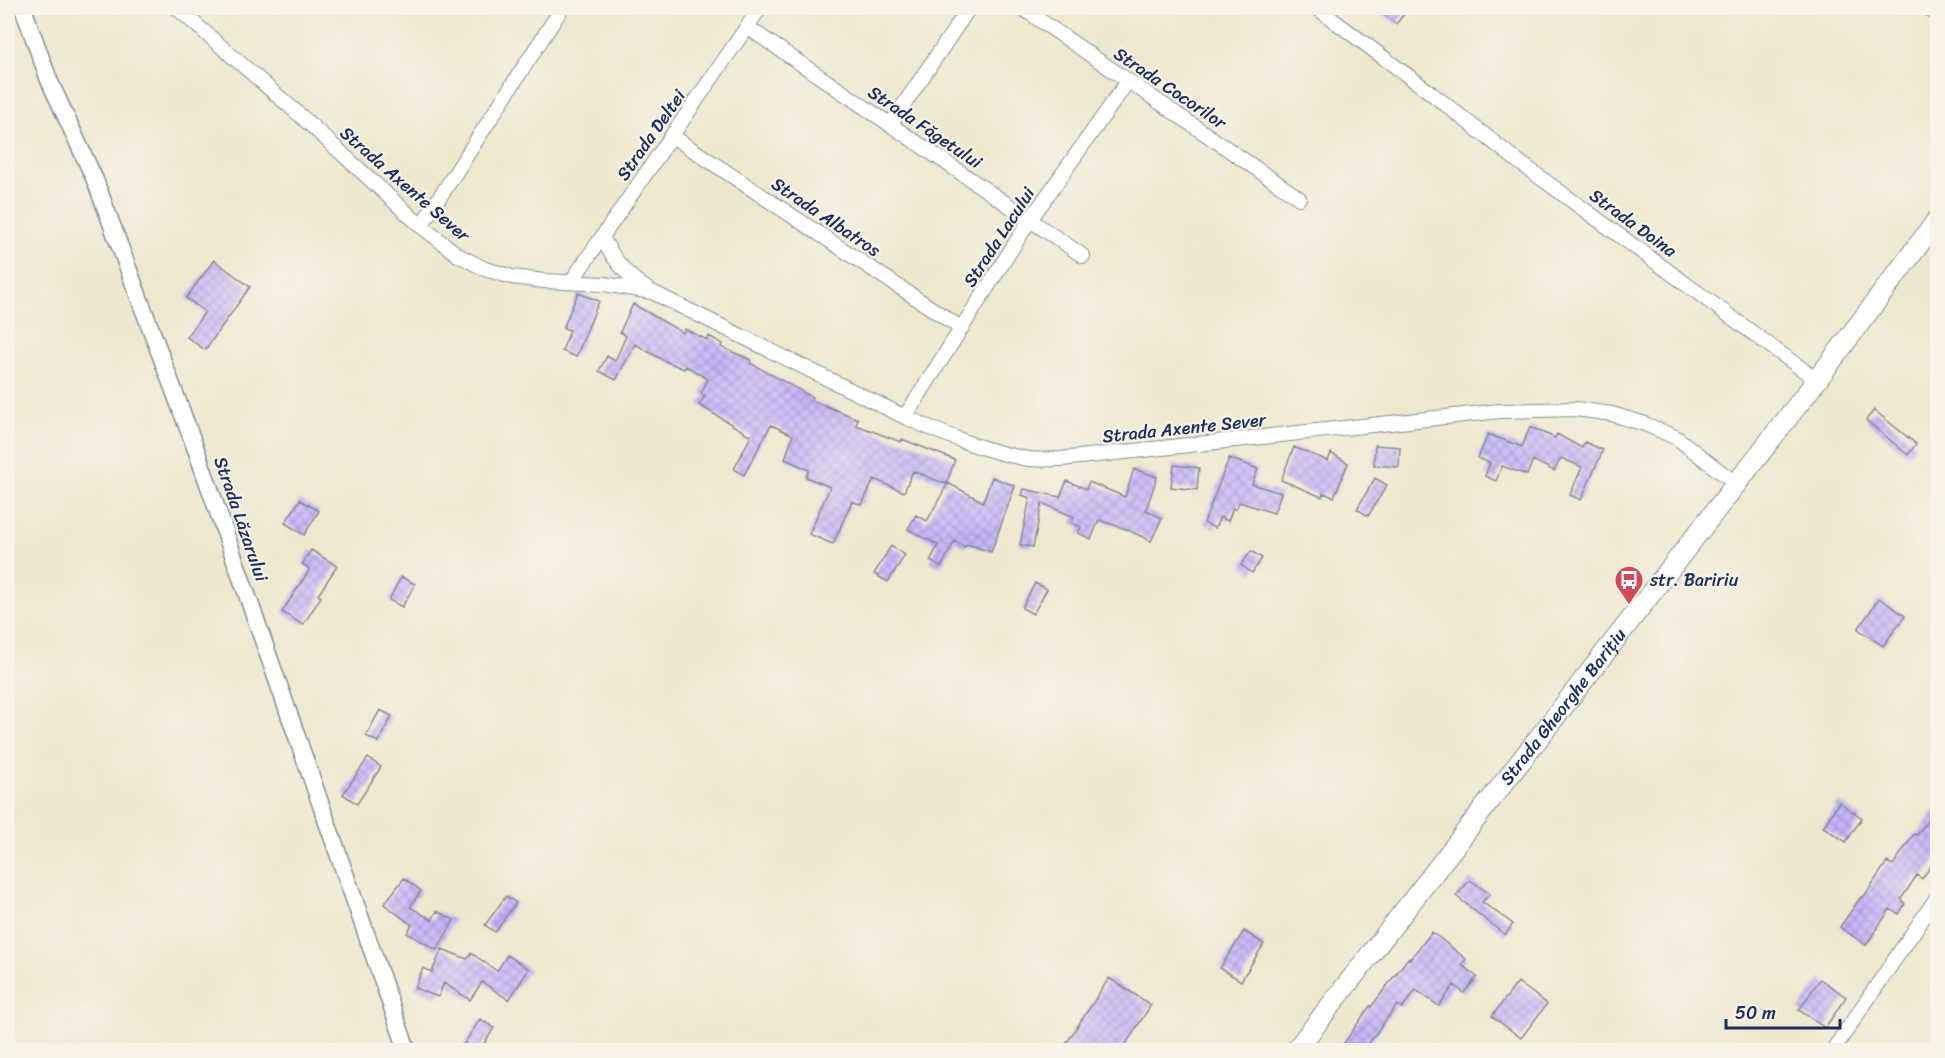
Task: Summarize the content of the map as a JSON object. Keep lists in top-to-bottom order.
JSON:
{
  "streets": {
    "main road": ["Strada Gheorghe Barițiu"],
    "street": [
      "Strada Cocorilor",
      "Strada Făgetului",
      "Strada Deltei",
      "Strada Axente Sever",
      "Strada Albatros",
      "Strada Doina",
      "Strada Lacului",
      "Strada Lăzarului"
    ]
  },
  "crossings": [
    ["Strada Cocorilor", "Strada Lacului"],
    ["Strada Făgetului", "Strada Deltei"],
    ["Strada Făgetului", "Strada Lacului"],
    ["Strada Deltei", "Strada Axente Sever"],
    ["Strada Deltei", "Strada Albatros"],
    ["Strada Axente Sever", "Strada Lacului"],
    ["Strada Axente Sever", "Strada Gheorghe Barițiu"],
    ["Strada Albatros", "Strada Lacului"],
    ["Strada Doina", "Strada Gheorghe Barițiu"]
  ],
  "places": {
    "bus stop": ["str. Baririu"]
  },
  "scale_bar": "50 m"
}
